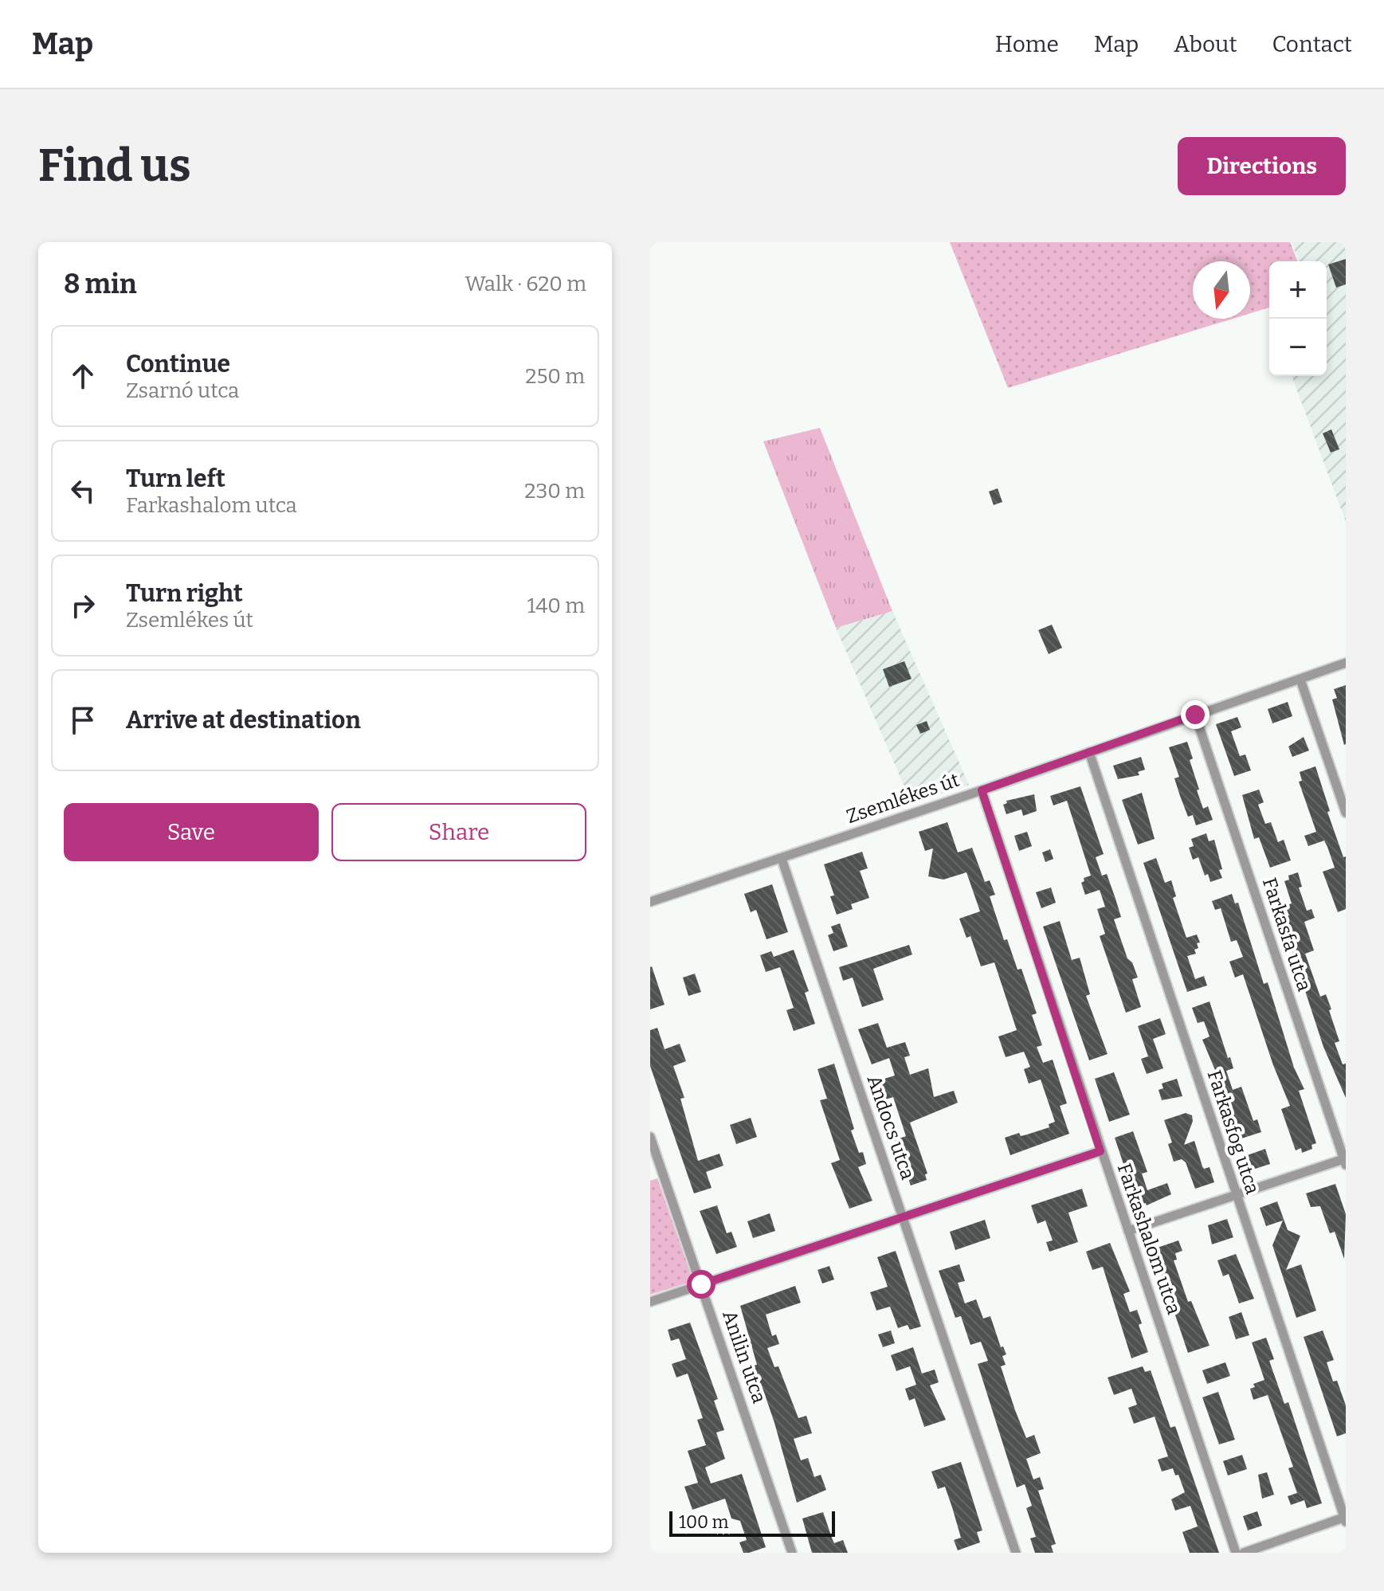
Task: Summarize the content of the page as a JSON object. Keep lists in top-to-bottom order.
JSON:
{
  "streets": {
    "street": [
      "Zsemlékes út",
      "Farkasfa utca",
      "Andocs utca",
      "Farkasfog utca",
      "Farkashalom utca",
      "Anilin utca"
    ]
  },
  "crossings": [
    ["Zsemlékes út", "Farkasfa utca"],
    ["Zsemlékes út", "Andocs utca"],
    ["Zsemlékes út", "Farkasfog utca"],
    ["Zsemlékes út", "Farkashalom utca"]
  ],
  "scale_bar": "100 m",
  "north": "bottom",
  "page": {
    "header": "Map",
    "nav": [
      "Home",
      "Map",
      "About",
      "Contact"
    ],
    "buttons": [
      "Directions",
      ["Save", "Share"]
    ],
    "title": "Find us",
    "heading": ["8 min", "Walk · 620 m"],
    "map_buttons": ["+", "−"],
    "list": [
      ["Continue", "Zsarnó utca", "250 m"],
      ["Turn left", "Farkashalom utca", "230 m"],
      ["Turn right", "Zsemlékes út", "140 m"],
      "Arrive at destination"
    ],
    "scale": "100 m"
  }
}
